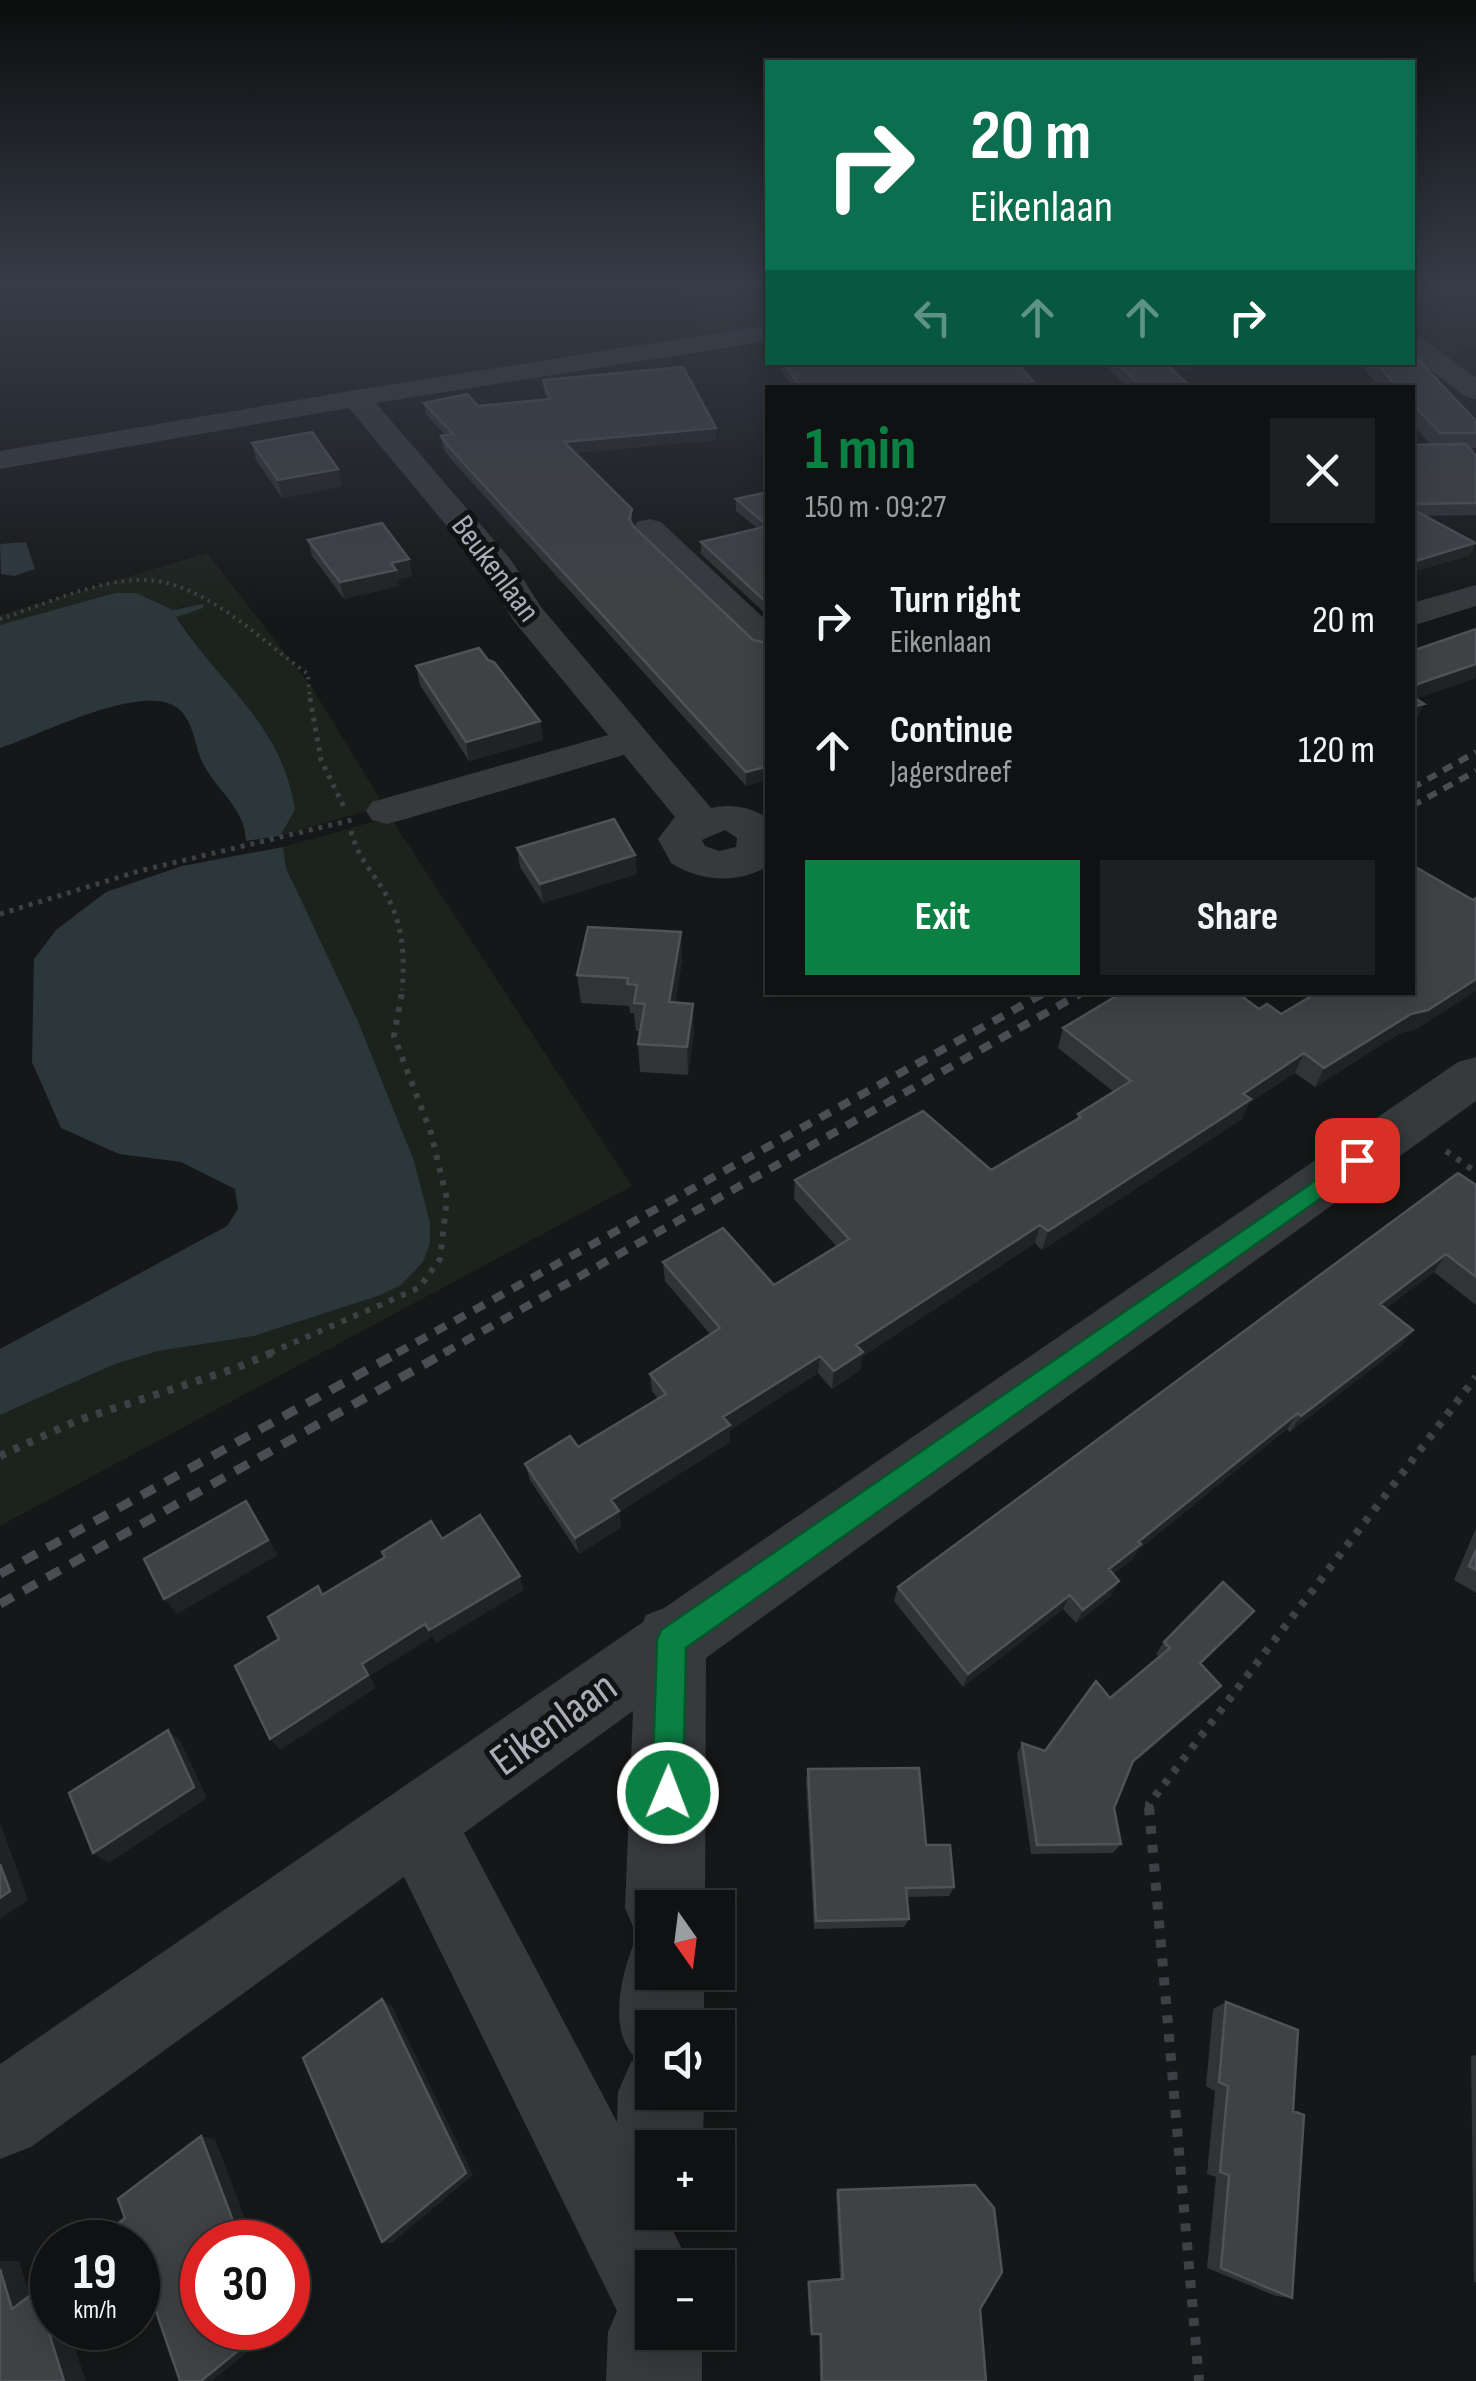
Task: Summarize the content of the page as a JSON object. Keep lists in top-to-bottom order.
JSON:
{
  "streets": {
    "street": ["Beukenlaan", "Eikenlaan"]
  },
  "north": "bottom",
  "page": {
    "turn": ["20 m", "Eikenlaan"],
    "heading": ["1 min", "150 m · 09:27"],
    "list": [
      {
        "name": "Turn right",
        "note": "Eikenlaan",
        "value": "20 m"
      },
      {
        "name": "Continue",
        "note": "Jagersdreef",
        "value": "120 m"
      }
    ],
    "buttons": ["Exit", "Share"],
    "map_buttons": ["+", "−"],
    "speed": "19 km/h",
    "limit": "30"
  }
}
